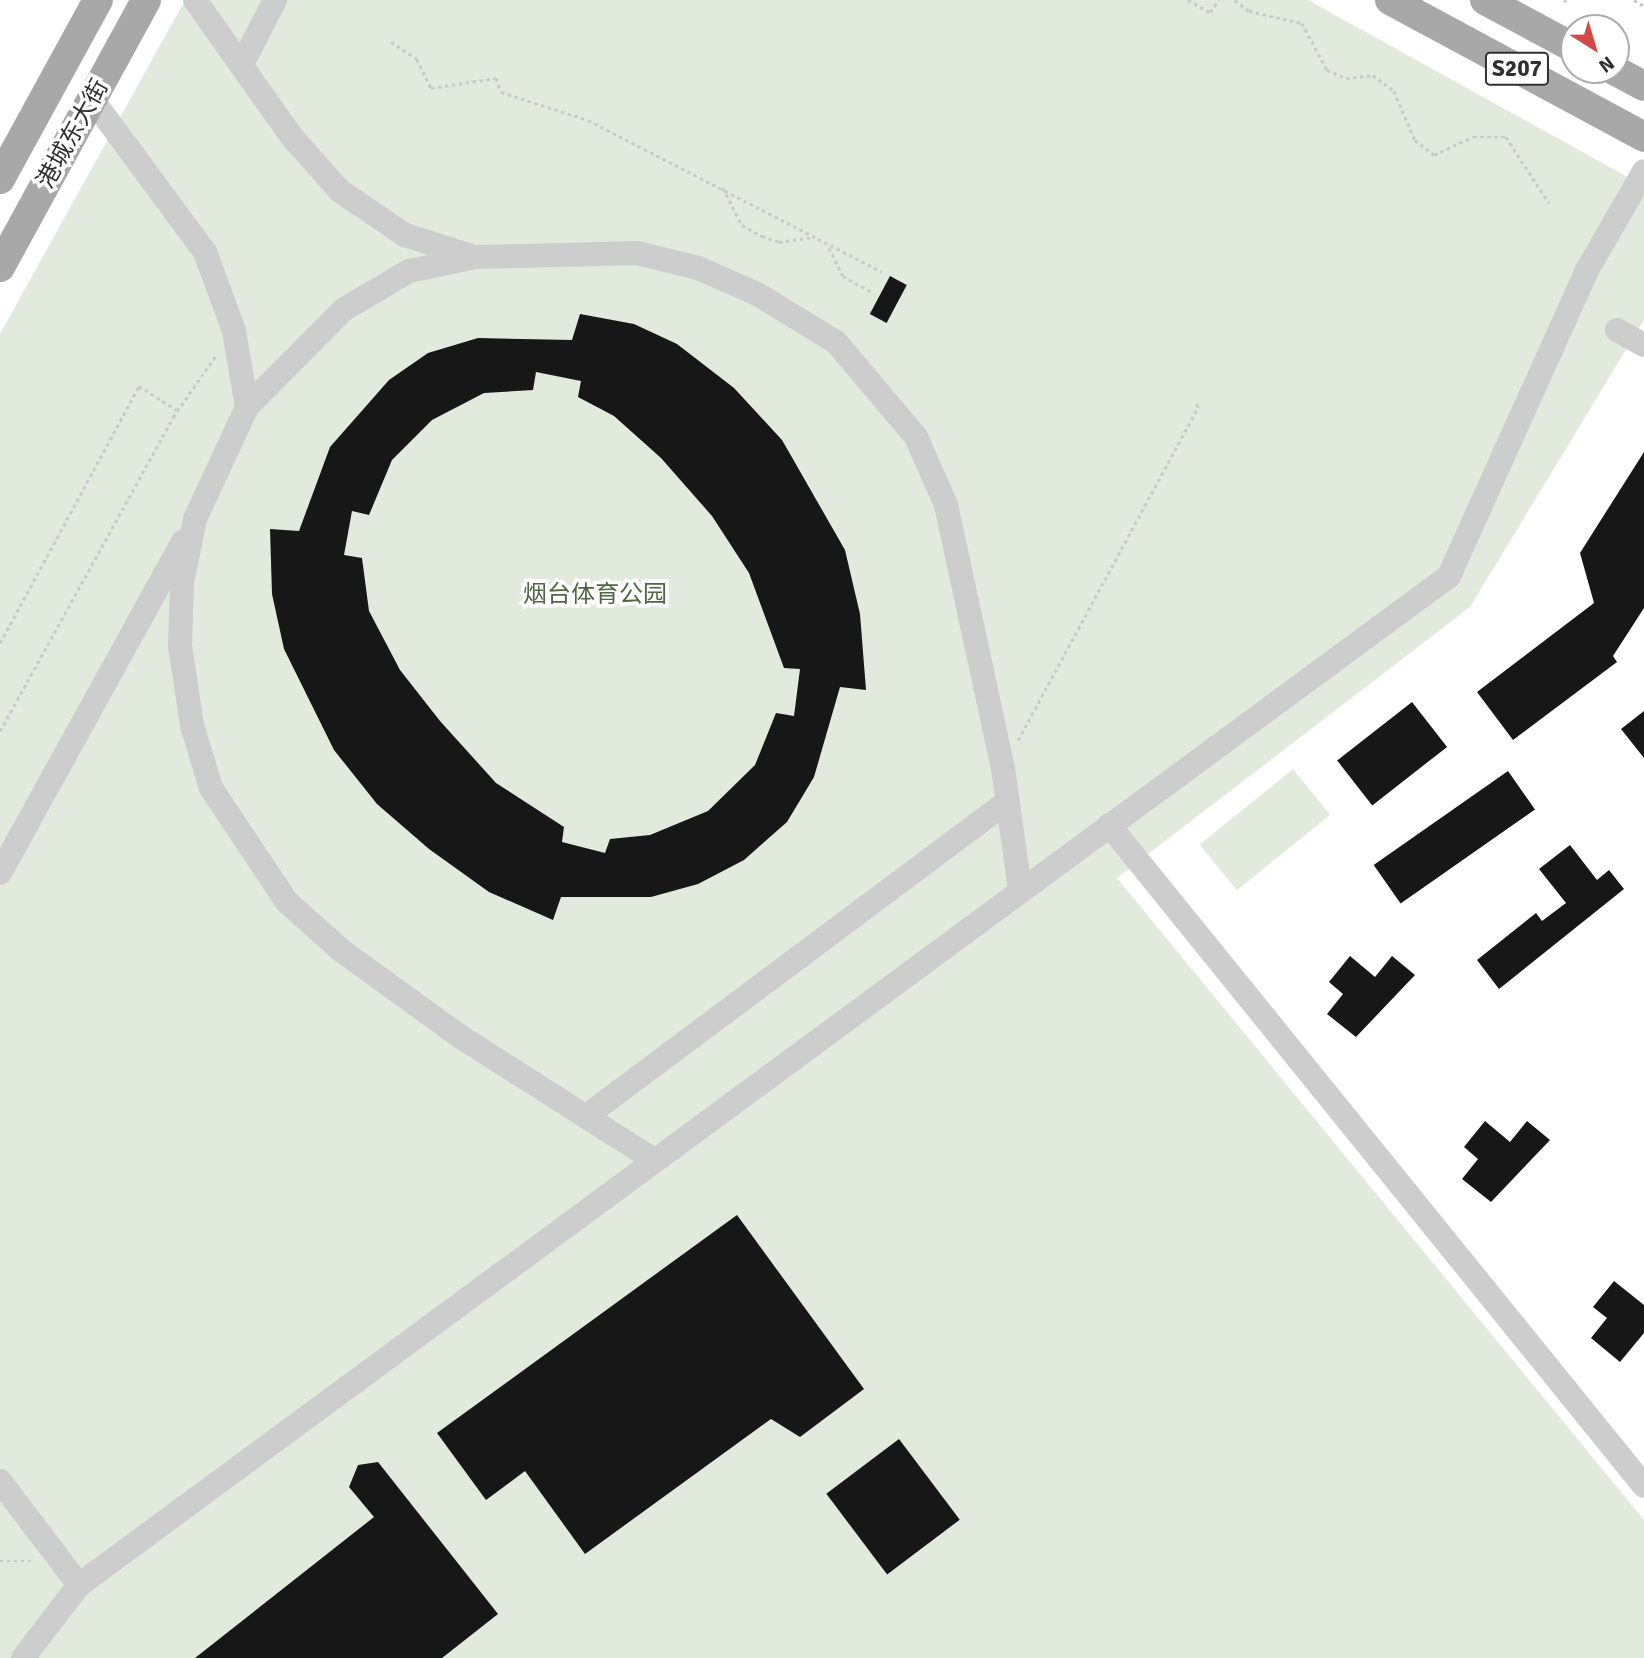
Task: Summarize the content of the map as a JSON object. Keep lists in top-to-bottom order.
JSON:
{
  "streets": {
    "main road": ["S207", "港城东大街"]
  },
  "parks": ["烟台体育公园"],
  "north": "bottom right"
}
